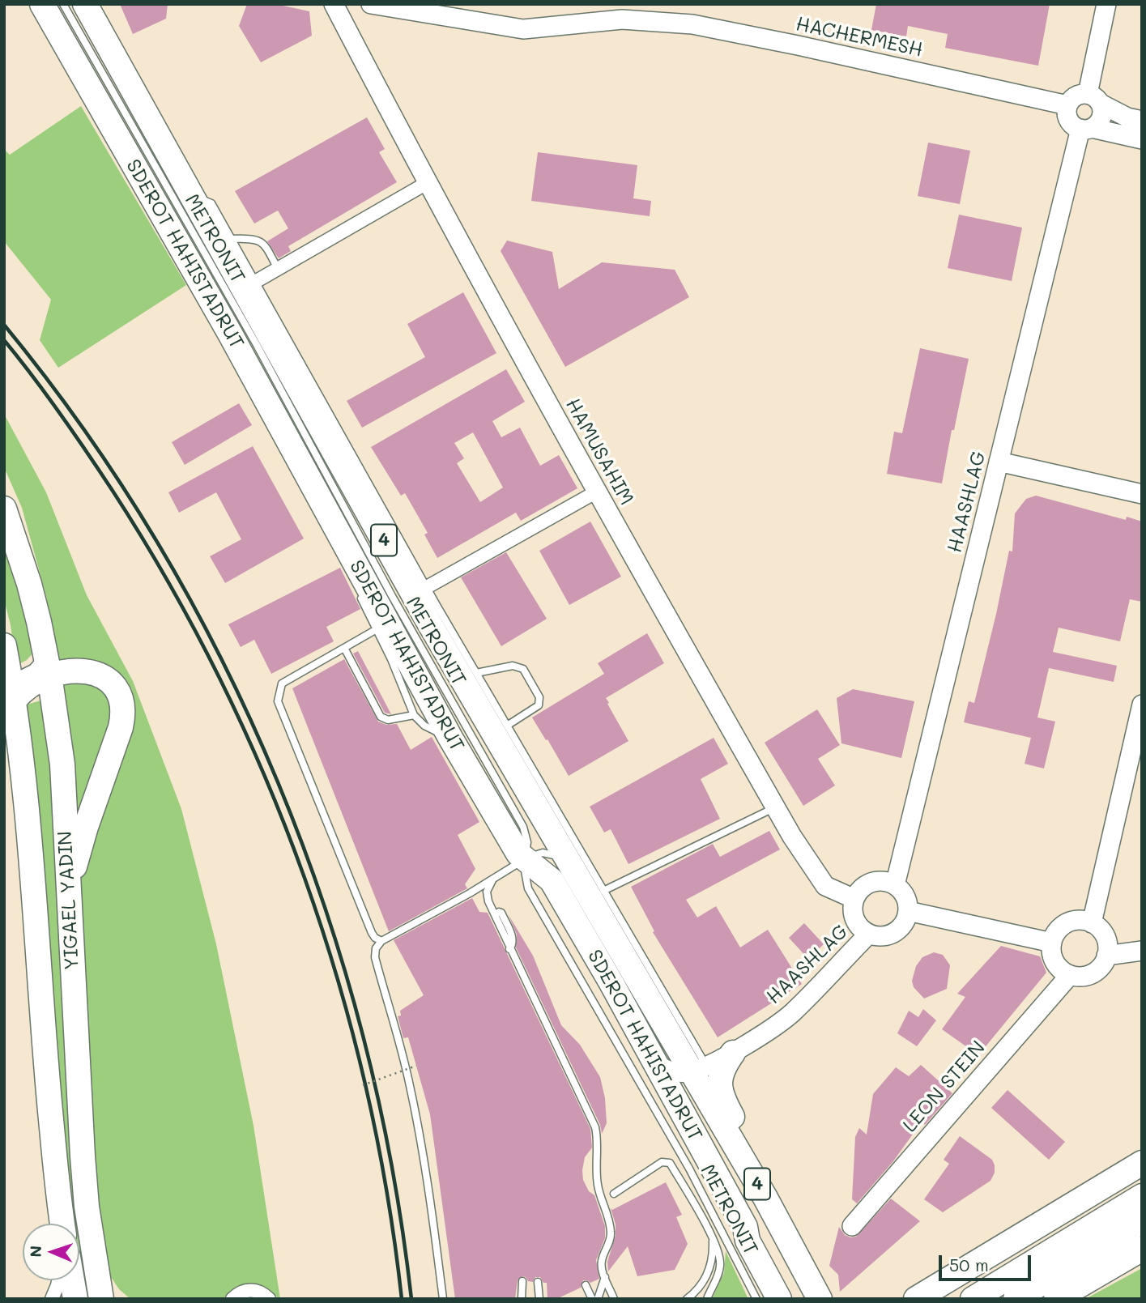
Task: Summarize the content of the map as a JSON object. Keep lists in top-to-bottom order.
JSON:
{
  "streets": {
    "highway": ["SDEROT HAHISTADRUT", "4", "YIGAEL YADIN"],
    "street": [
      "HACHERMESH",
      "HAMUSAHIM",
      "HAASHLAG",
      "LEON STEIN"
    ],
    "lane": ["METRONIT"]
  },
  "crossings": [
    ["HACHERMESH", "HAASHLAG"],
    ["METRONIT", "SDEROT HAHISTADRUT"],
    ["SDEROT HAHISTADRUT", "HAASHLAG"],
    ["HAMUSAHIM", "HAASHLAG"]
  ],
  "scale_bar": "50 m",
  "north": "left"
}
